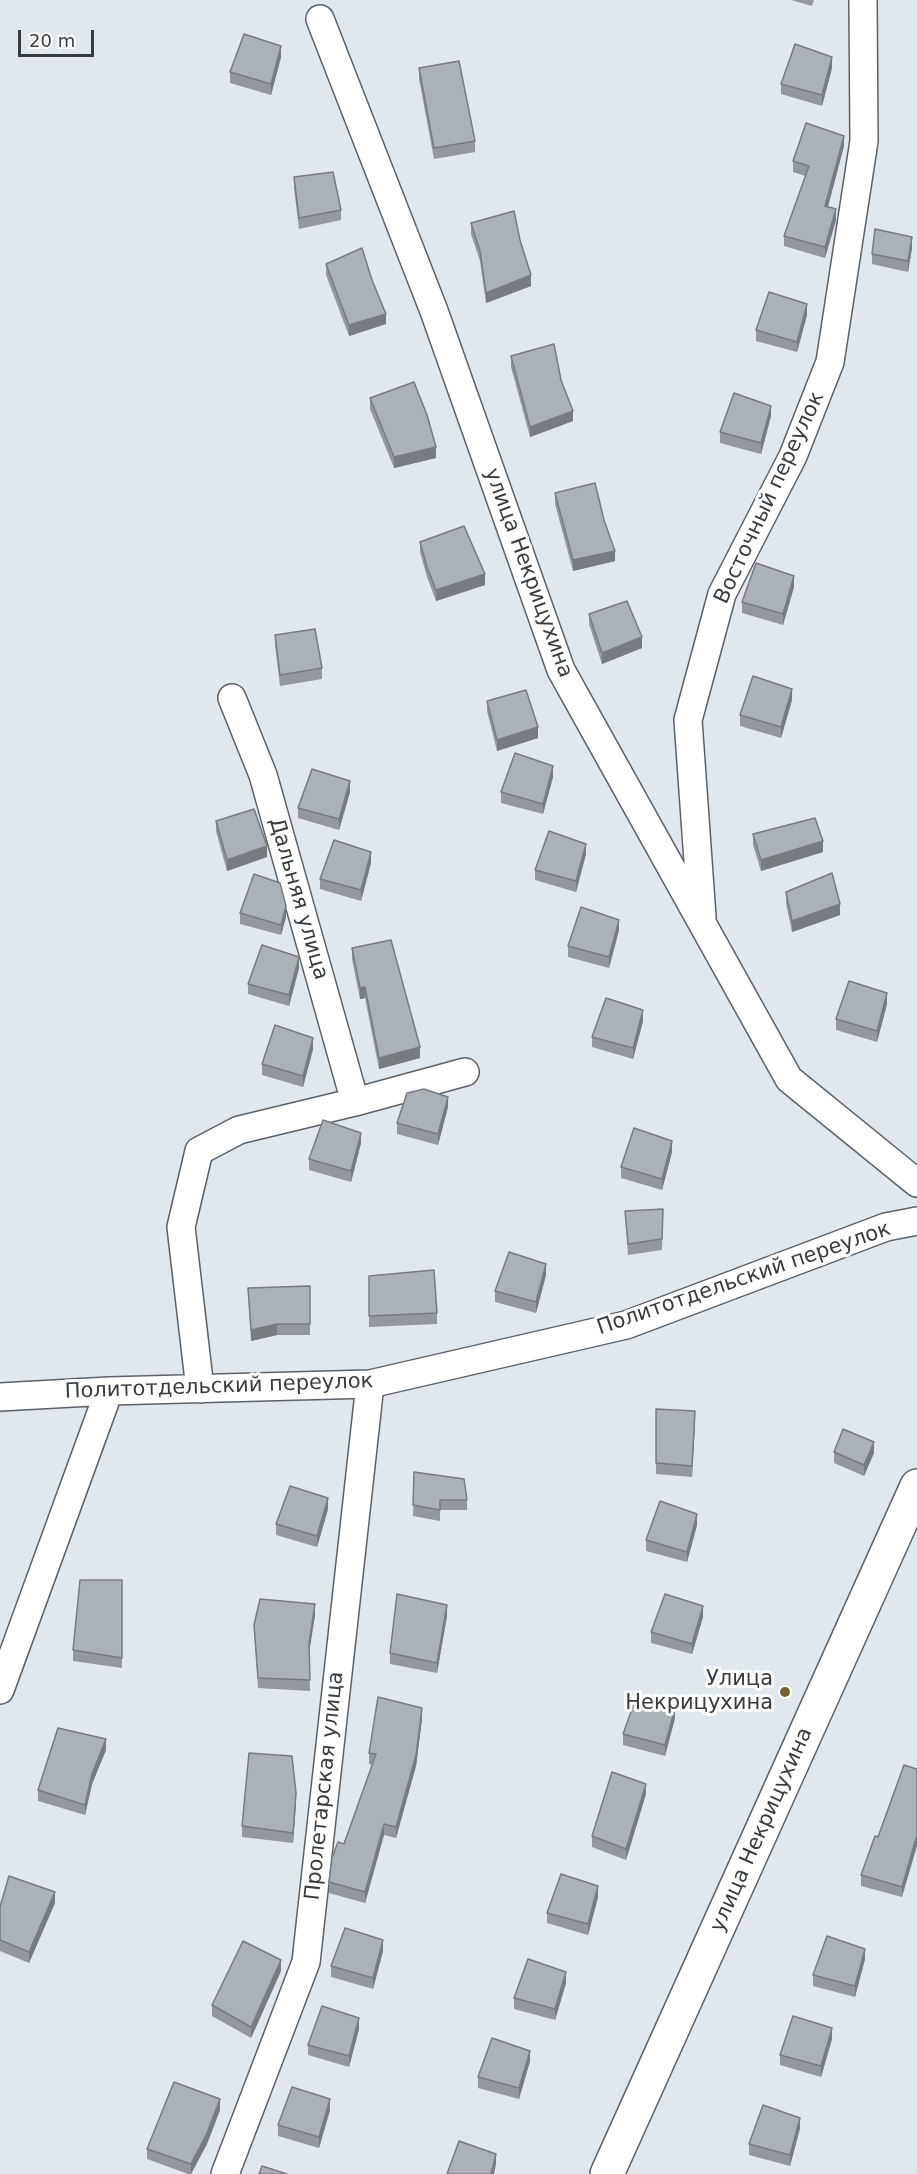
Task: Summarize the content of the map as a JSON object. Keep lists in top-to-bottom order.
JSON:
{
  "streets": {
    "street": [
      "Восточный переулок",
      "улица Некрицухина",
      "Дальняя улица",
      "Политотдельский переулок",
      "Пролетарская улица"
    ]
  },
  "crossings": [
    ["Восточный переулок", "улица Некрицухина"],
    ["Политотдельский переулок", "Пролетарская улица"]
  ],
  "places": ["Улица Некрицухина"],
  "scale_bar": "20 m"
}
